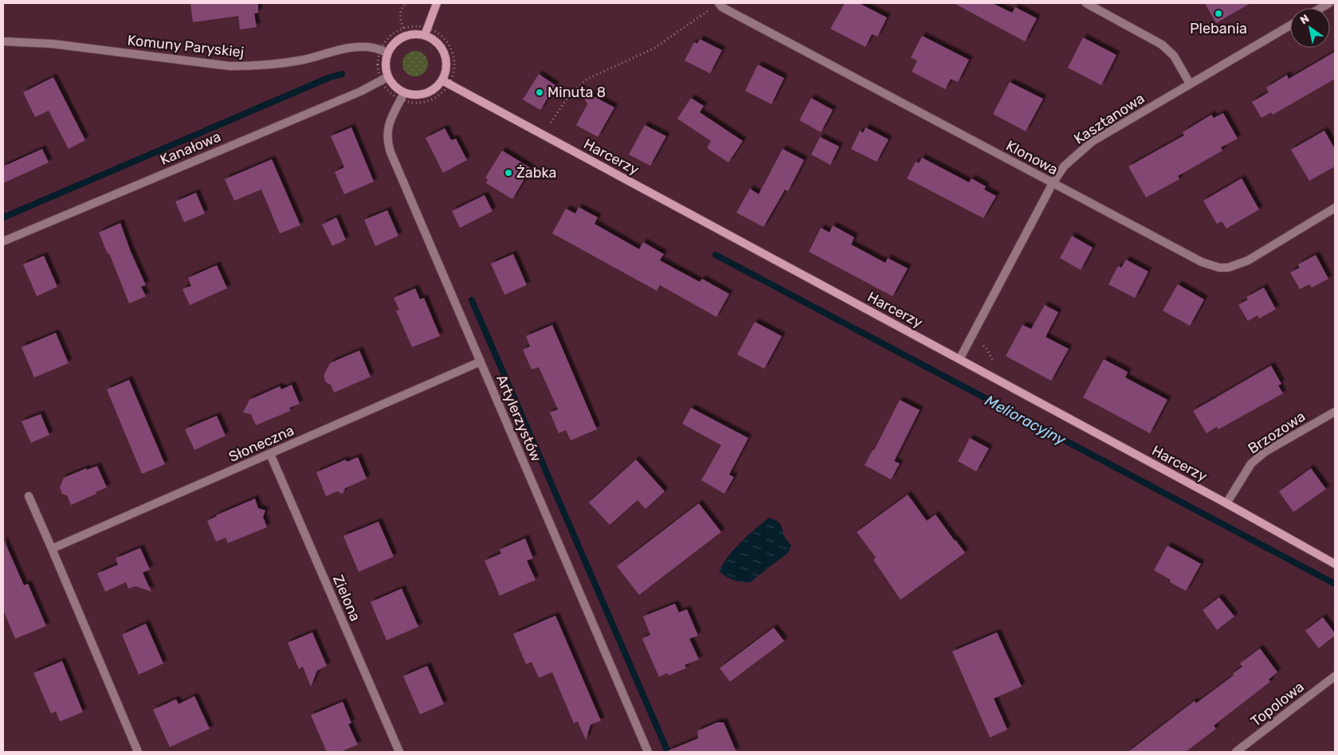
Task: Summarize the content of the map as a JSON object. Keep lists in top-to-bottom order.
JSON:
{
  "streets": {
    "street": [
      "Komuny Paryskiej",
      "Kasztanowa",
      "Kanałowa",
      "Harcerzy",
      "Klonowa",
      "Artylerzystów",
      "Brzozowa",
      "Słoneczna",
      "Zielona",
      "Topolowa"
    ]
  },
  "crossings": [
    ["Komuny Paryskiej", "Kanałowa"],
    ["Komuny Paryskiej", "Harcerzy"],
    ["Komuny Paryskiej", "Artylerzystów"],
    ["Kasztanowa", "Harcerzy"],
    ["Kasztanowa", "Klonowa"],
    ["Kanałowa", "Harcerzy"],
    ["Kanałowa", "Artylerzystów"],
    ["Harcerzy", "Artylerzystów"],
    ["Harcerzy", "Brzozowa"],
    ["Artylerzystów", "Słoneczna"],
    ["Słoneczna", "Zielona"]
  ],
  "water": ["Melioracyjny"],
  "places": ["Plebania", "Minuta 8", "Żabka"],
  "north": "top left"
}
